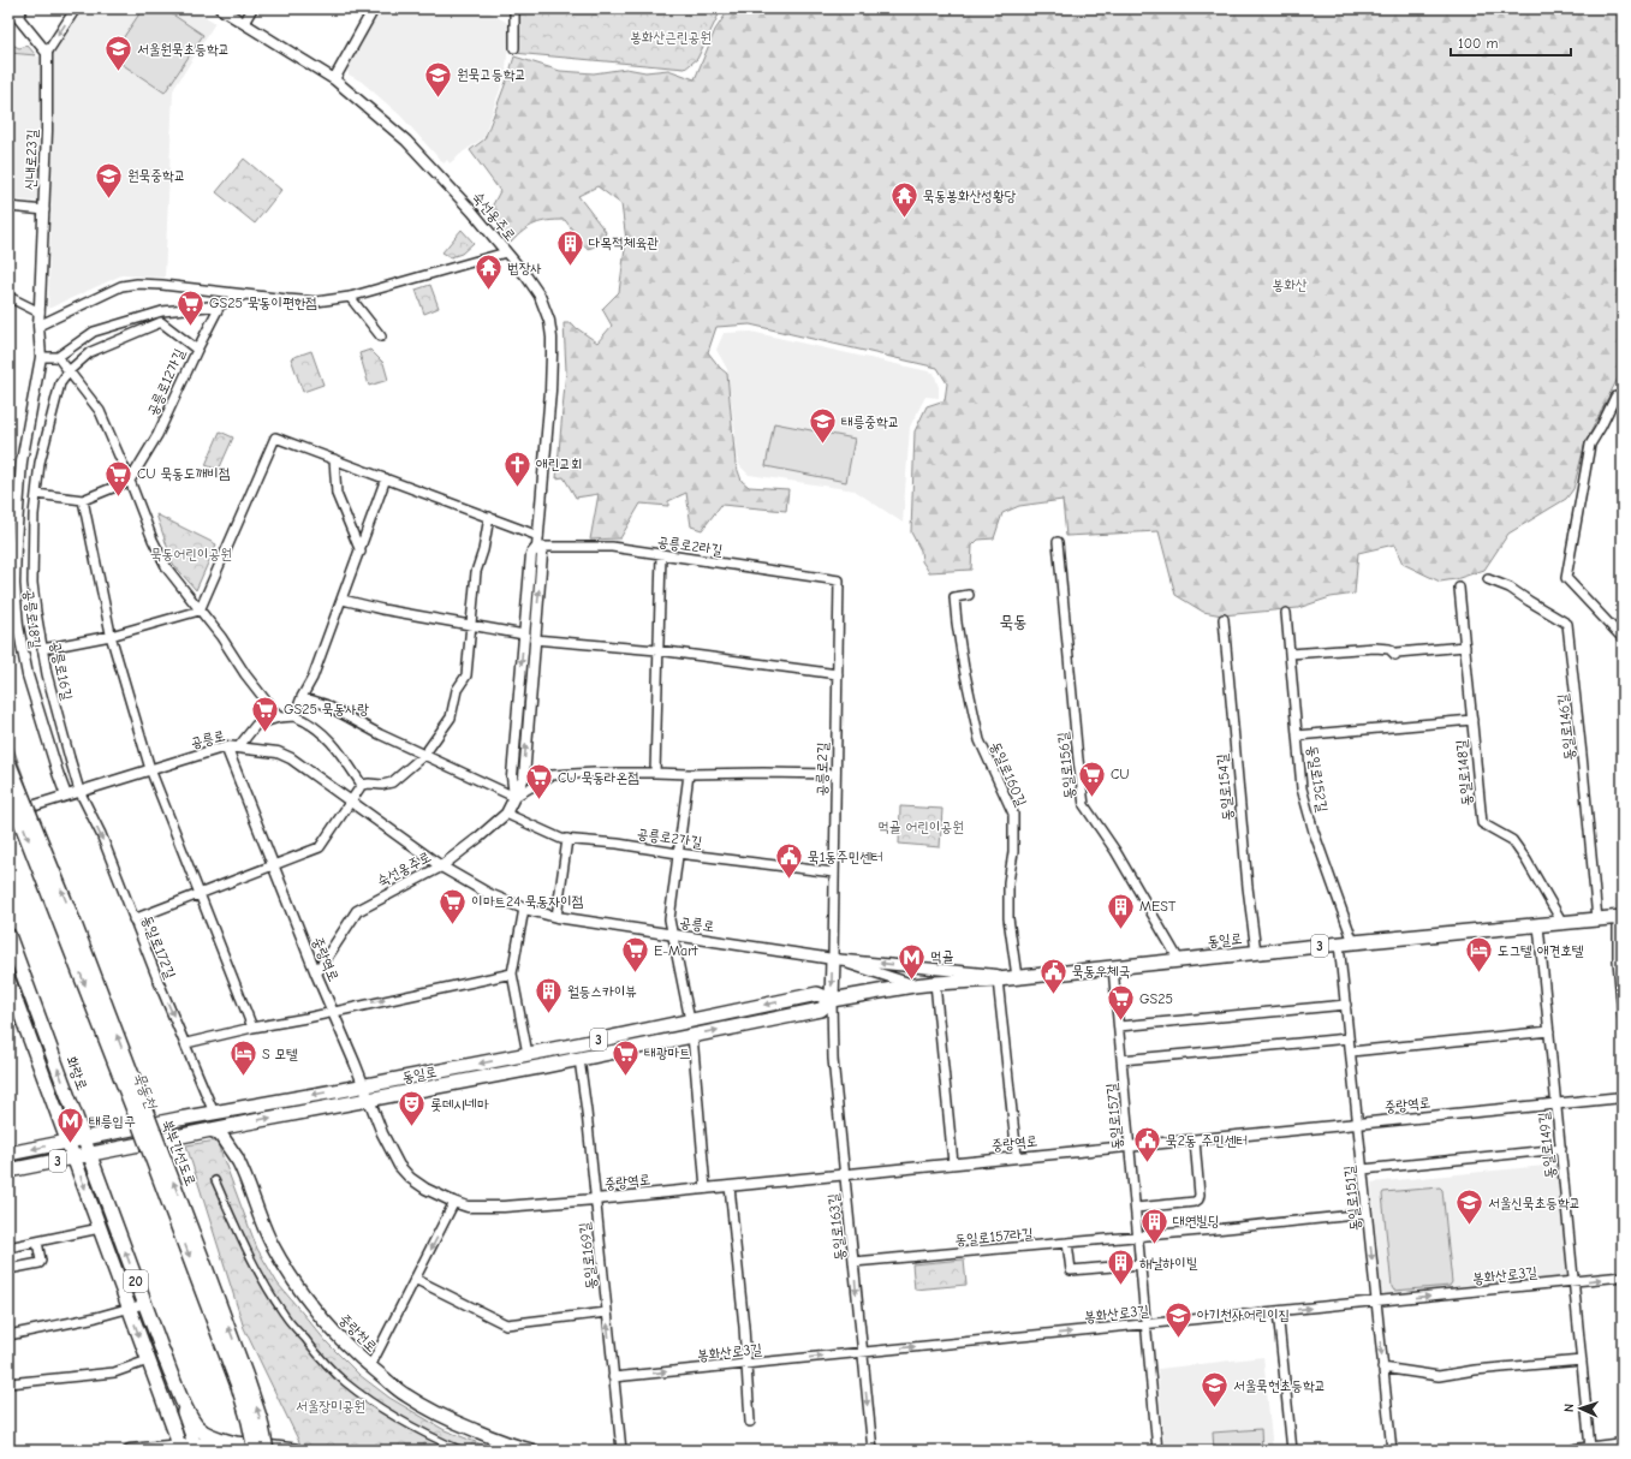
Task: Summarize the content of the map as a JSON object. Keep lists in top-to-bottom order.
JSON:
{
  "streets": {
    "main road": [
      "동일로",
      "3",
      "화랑로",
      "북부간선도로",
      "20",
      "중랑천로"
    ],
    "street": [
      "신내로23길",
      "숙선옹주로",
      "공릉로12가길",
      "공릉로2라길",
      "공릉로18길",
      "공릉로16길",
      "동일로146길",
      "공릉로",
      "동일로156길",
      "공릉로2길",
      "동일로148길",
      "동일로160길",
      "동일로152길",
      "동일로154길",
      "공릉로2가길",
      "동일로172길",
      "중랑역로",
      "동일로157길",
      "동일로149길",
      "동일로151길",
      "동일로163길",
      "동일로157라길",
      "동일로169길",
      "봉화산로3길"
    ]
  },
  "crossings": [
    ["신내로23길", "공릉로18길"],
    ["숙선옹주로", "공릉로2라길"],
    ["숙선옹주로", "공릉로"],
    ["숙선옹주로", "공릉로2가길"],
    ["숙선옹주로", "중랑역로"],
    ["공릉로12가길", "공릉로16길"],
    ["공릉로2라길", "공릉로2길"],
    ["공릉로18길", "공릉로"],
    ["공릉로16길", "공릉로"],
    ["공릉로16길", "동일로172길"],
    ["동일로146길", "동일로"],
    ["공릉로", "공릉로2길"],
    ["공릉로", "동일로160길"],
    ["공릉로", "동일로"],
    ["공릉로", "동일로172길"],
    ["공릉로", "중랑역로"],
    ["동일로156길", "동일로"],
    ["공릉로2길", "공릉로2가길"],
    ["동일로148길", "동일로"],
    ["동일로160길", "동일로"],
    ["동일로152길", "동일로"],
    ["동일로152길", "동일로151길"],
    ["동일로154길", "동일로"],
    ["동일로", "동일로172길"],
    ["동일로", "중랑역로"],
    ["동일로", "화랑로"],
    ["동일로", "동일로157길"],
    ["동일로", "동일로149길"],
    ["동일로", "동일로151길"],
    ["동일로", "동일로163길"],
    ["동일로", "동일로169길"],
    ["동일로", "20"],
    ["중랑역로", "동일로157길"],
    ["중랑역로", "동일로149길"],
    ["중랑역로", "동일로151길"],
    ["중랑역로", "동일로163길"],
    ["중랑역로", "동일로169길"],
    ["동일로157길", "동일로157라길"],
    ["동일로157길", "봉화산로3길"],
    ["동일로149길", "봉화산로3길"],
    ["동일로151길", "동일로157라길"],
    ["동일로151길", "봉화산로3길"],
    ["동일로163길", "동일로157라길"],
    ["동일로163길", "봉화산로3길"],
    ["동일로169길", "봉화산로3길"]
  ],
  "one_way": ["동일로163길", "봉화산로3길"],
  "districts": ["묵동"],
  "water": ["묵동천"],
  "parks": [
    "봉화산근린공원",
    "봉화산",
    "묵동어린이공원",
    "먹골 어린이공원",
    "서울장미공원"
  ],
  "places": {
    "school or university": [
      "서울원묵초등학교",
      "원묵고등학교",
      "원묵중학교",
      "태릉중학교",
      "서울신묵초등학교",
      "아기천사어린이집",
      "서울묵현초등학교"
    ],
    "temple": ["묵동봉화산성황당", "법장사"],
    "building": [
      "다목적체육관",
      "MEST",
      "월등스카이뷰",
      "대연빌딩",
      "해날하이빌"
    ],
    "supermarket": [
      "GS25 묵동이편한점",
      "CU 묵동도깨비점",
      "GS25 묵동사랑",
      "CU",
      "CU 묵동라온점",
      "이마트24 묵동자이점",
      "E-Mart",
      "GS25",
      "태광마트"
    ],
    "church": ["애린교회"],
    "public building": ["묵1동주민센터", "묵동우체국", "묵2동 주민센터"],
    "hotel": ["도그텔 애견호텔", "S 모텔"],
    "metro station": ["먹골", "태릉입구"],
    "theatre": ["롯데시네마"]
  },
  "scale_bar": "100 m",
  "north": "left"
}
